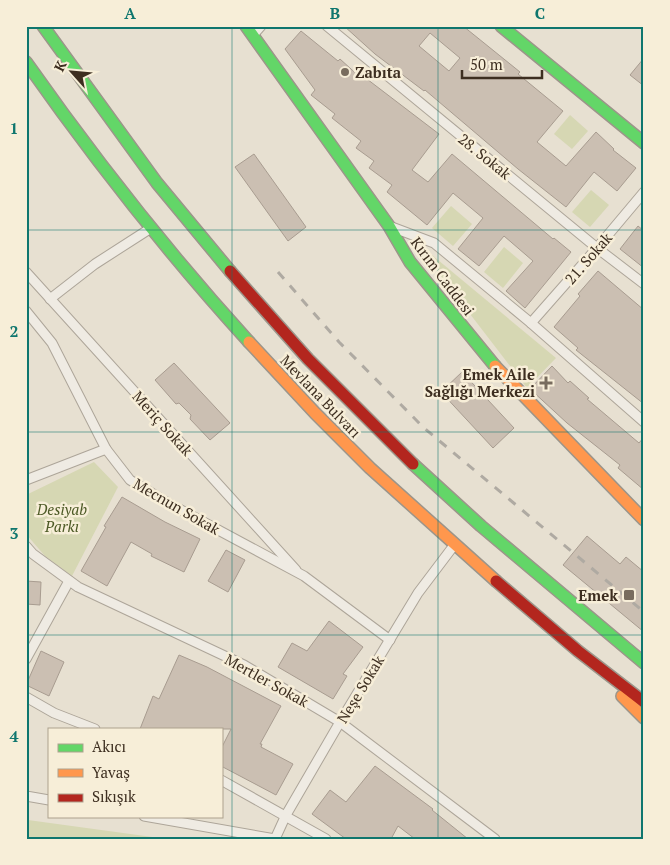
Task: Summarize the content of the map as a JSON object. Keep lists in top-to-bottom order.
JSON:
{
  "streets": {
    "main road": ["Kırım Caddesi", "Mevlana Bulvarı"],
    "street": [
      "28. Sokak",
      "21. Sokak",
      "Meriç Sokak",
      "Mecnun Sokak",
      "Mertler Sokak",
      "Neşe Sokak"
    ]
  },
  "crossings": [
    ["28. Sokak", "21. Sokak"],
    ["Mevlana Bulvarı", "Neşe Sokak"],
    ["Meriç Sokak", "Mecnun Sokak"],
    ["Mecnun Sokak", "Neşe Sokak"],
    ["Mertler Sokak", "Neşe Sokak"]
  ],
  "parks": ["Desiyab Parkı"],
  "places": {
    "other": ["Zabıta"],
    "health": ["Emek Aile Sağlığı Merkezi"],
    "transit": ["Emek"]
  },
  "legend": ["Akıcı", "Yavaş", "Sıkışık"],
  "scale_bar": "50 m",
  "north": "top left",
  "grid": {
    "columns": ["A", "B", "C"],
    "rows": [
      "1",
      "2",
      "3",
      "4"
    ]
  }
}
